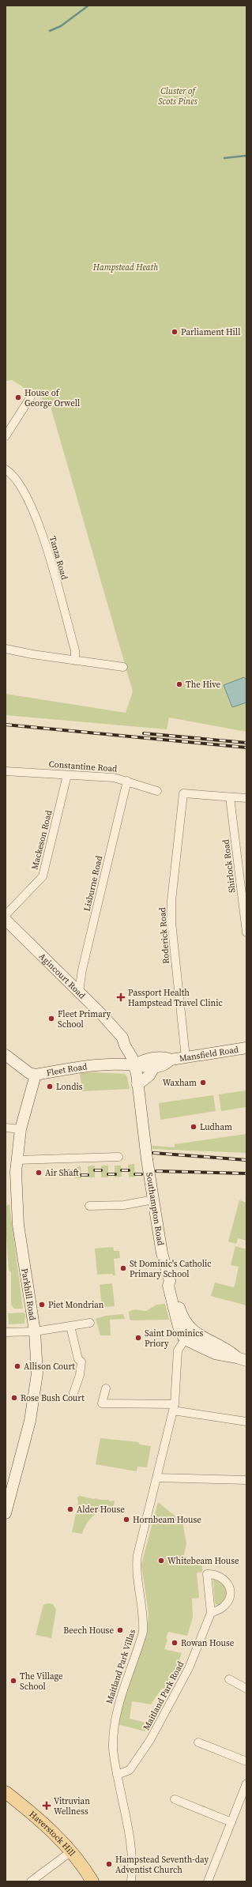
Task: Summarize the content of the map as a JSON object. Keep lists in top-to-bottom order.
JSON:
{
  "streets": {
    "main road": [
      "Agincourt Road",
      "Mansfield Road",
      "Fleet Road",
      "Southampton Road",
      "Parkhill Road",
      "Haverstock Hill"
    ],
    "street": [
      "Tanza Road",
      "Constantine Road",
      "Mackeson Road",
      "Shirlock Road",
      "Lisburne Road",
      "Roderick Road",
      "Maitland Park Villas",
      "Maitland Park Road"
    ]
  },
  "crossings": [
    ["Constantine Road", "Mackeson Road"],
    ["Constantine Road", "Lisburne Road"],
    ["Shirlock Road", "Roderick Road"],
    ["Lisburne Road", "Agincourt Road"],
    ["Roderick Road", "Mansfield Road"],
    ["Agincourt Road", "Mansfield Road"],
    ["Agincourt Road", "Fleet Road"],
    ["Agincourt Road", "Southampton Road"],
    ["Mansfield Road", "Fleet Road"],
    ["Mansfield Road", "Southampton Road"],
    ["Fleet Road", "Southampton Road"],
    ["Fleet Road", "Parkhill Road"],
    ["Maitland Park Villas", "Maitland Park Road"]
  ],
  "parks": ["Cluster of Scots Pines", "Hampstead Heath"],
  "places": {
    "other": [
      "Parliament Hill",
      "House of George Orwell",
      "The Hive",
      "Fleet Primary School",
      "Waxham",
      "Londis",
      "Ludham",
      "Air Shaft",
      "St Dominic's Catholic Primary School",
      "Piet Mondrian",
      "Saint Dominics Priory",
      "Allison Court",
      "Rose Bush Court",
      "Alder House",
      "Hornbeam House",
      "Whitebeam House",
      "Beech House",
      "Rowan House",
      "The Village School",
      "Hampstead Seventh-day Adventist Church"
    ],
    "health": ["Passport Health Hampstead Travel Clinic", "Vitruvian Wellness"]
  }
}
